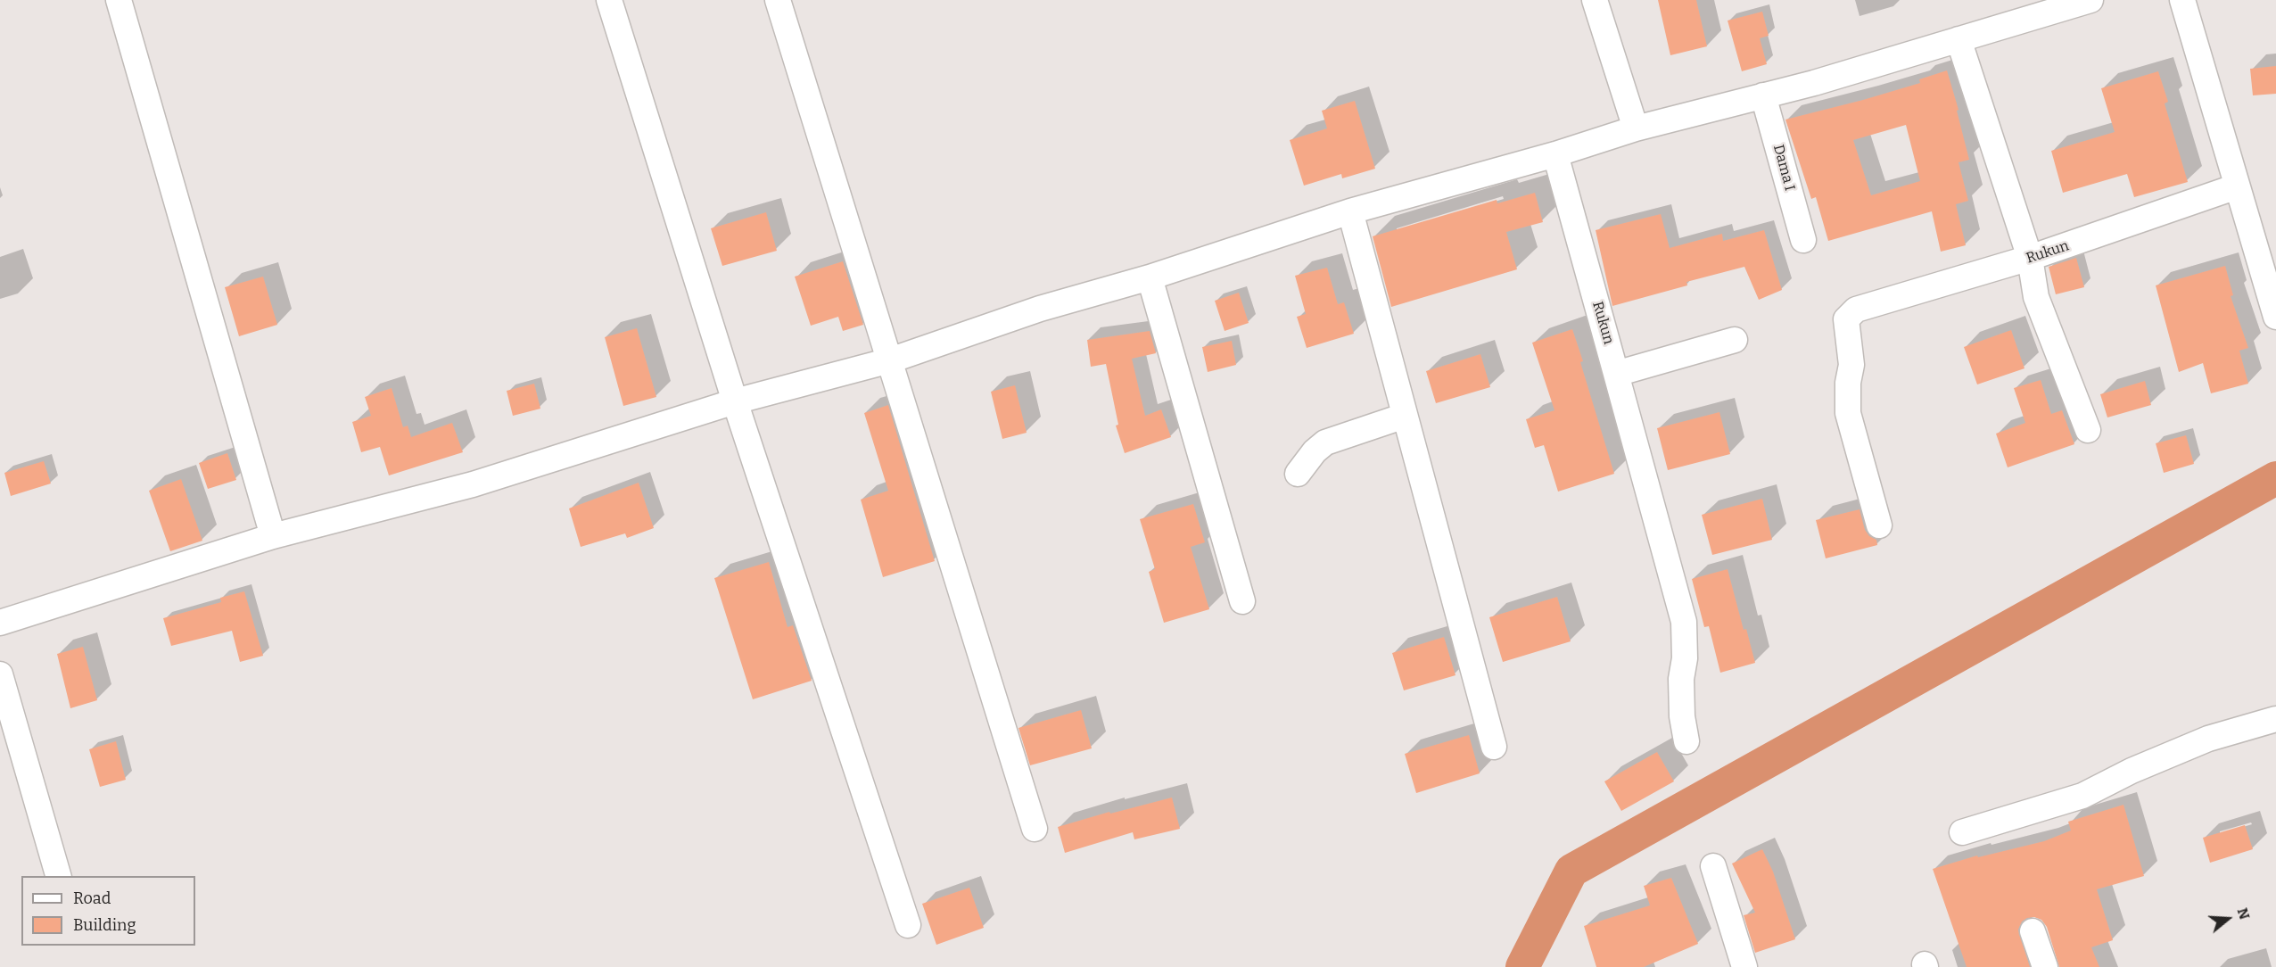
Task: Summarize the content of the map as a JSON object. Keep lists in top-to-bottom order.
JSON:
{
  "streets": {
    "street": ["Dama I", "Rukun"]
  },
  "legend": ["Road", "Building"],
  "north": "right"
}
